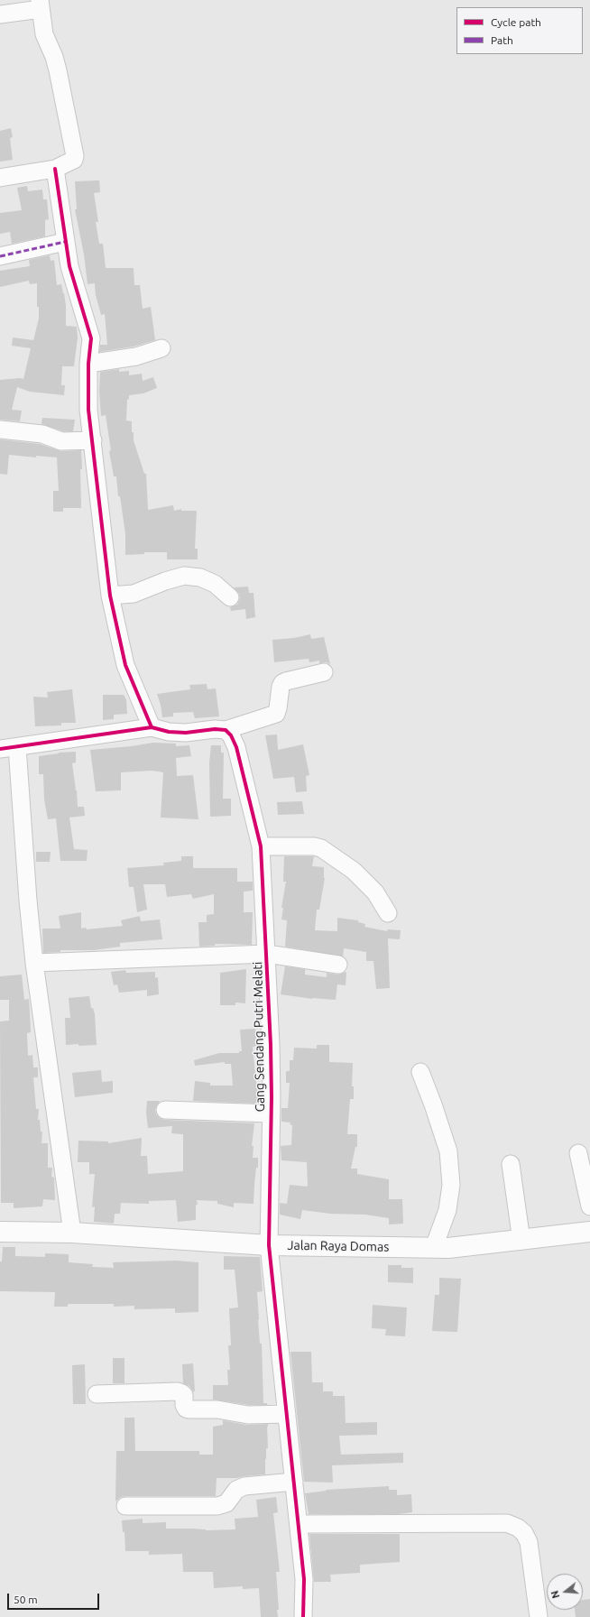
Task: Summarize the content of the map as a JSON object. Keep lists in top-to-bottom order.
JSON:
{
  "streets": {
    "highway": ["Jalan Raya Domas"],
    "street": ["Gang Sendang Putri Melati"]
  },
  "crossings": [
    ["Gang Sendang Putri Melati", "Jalan Raya Domas"]
  ],
  "legend": ["Cycle path", "Path"],
  "scale_bar": "50 m",
  "north": "left"
}
